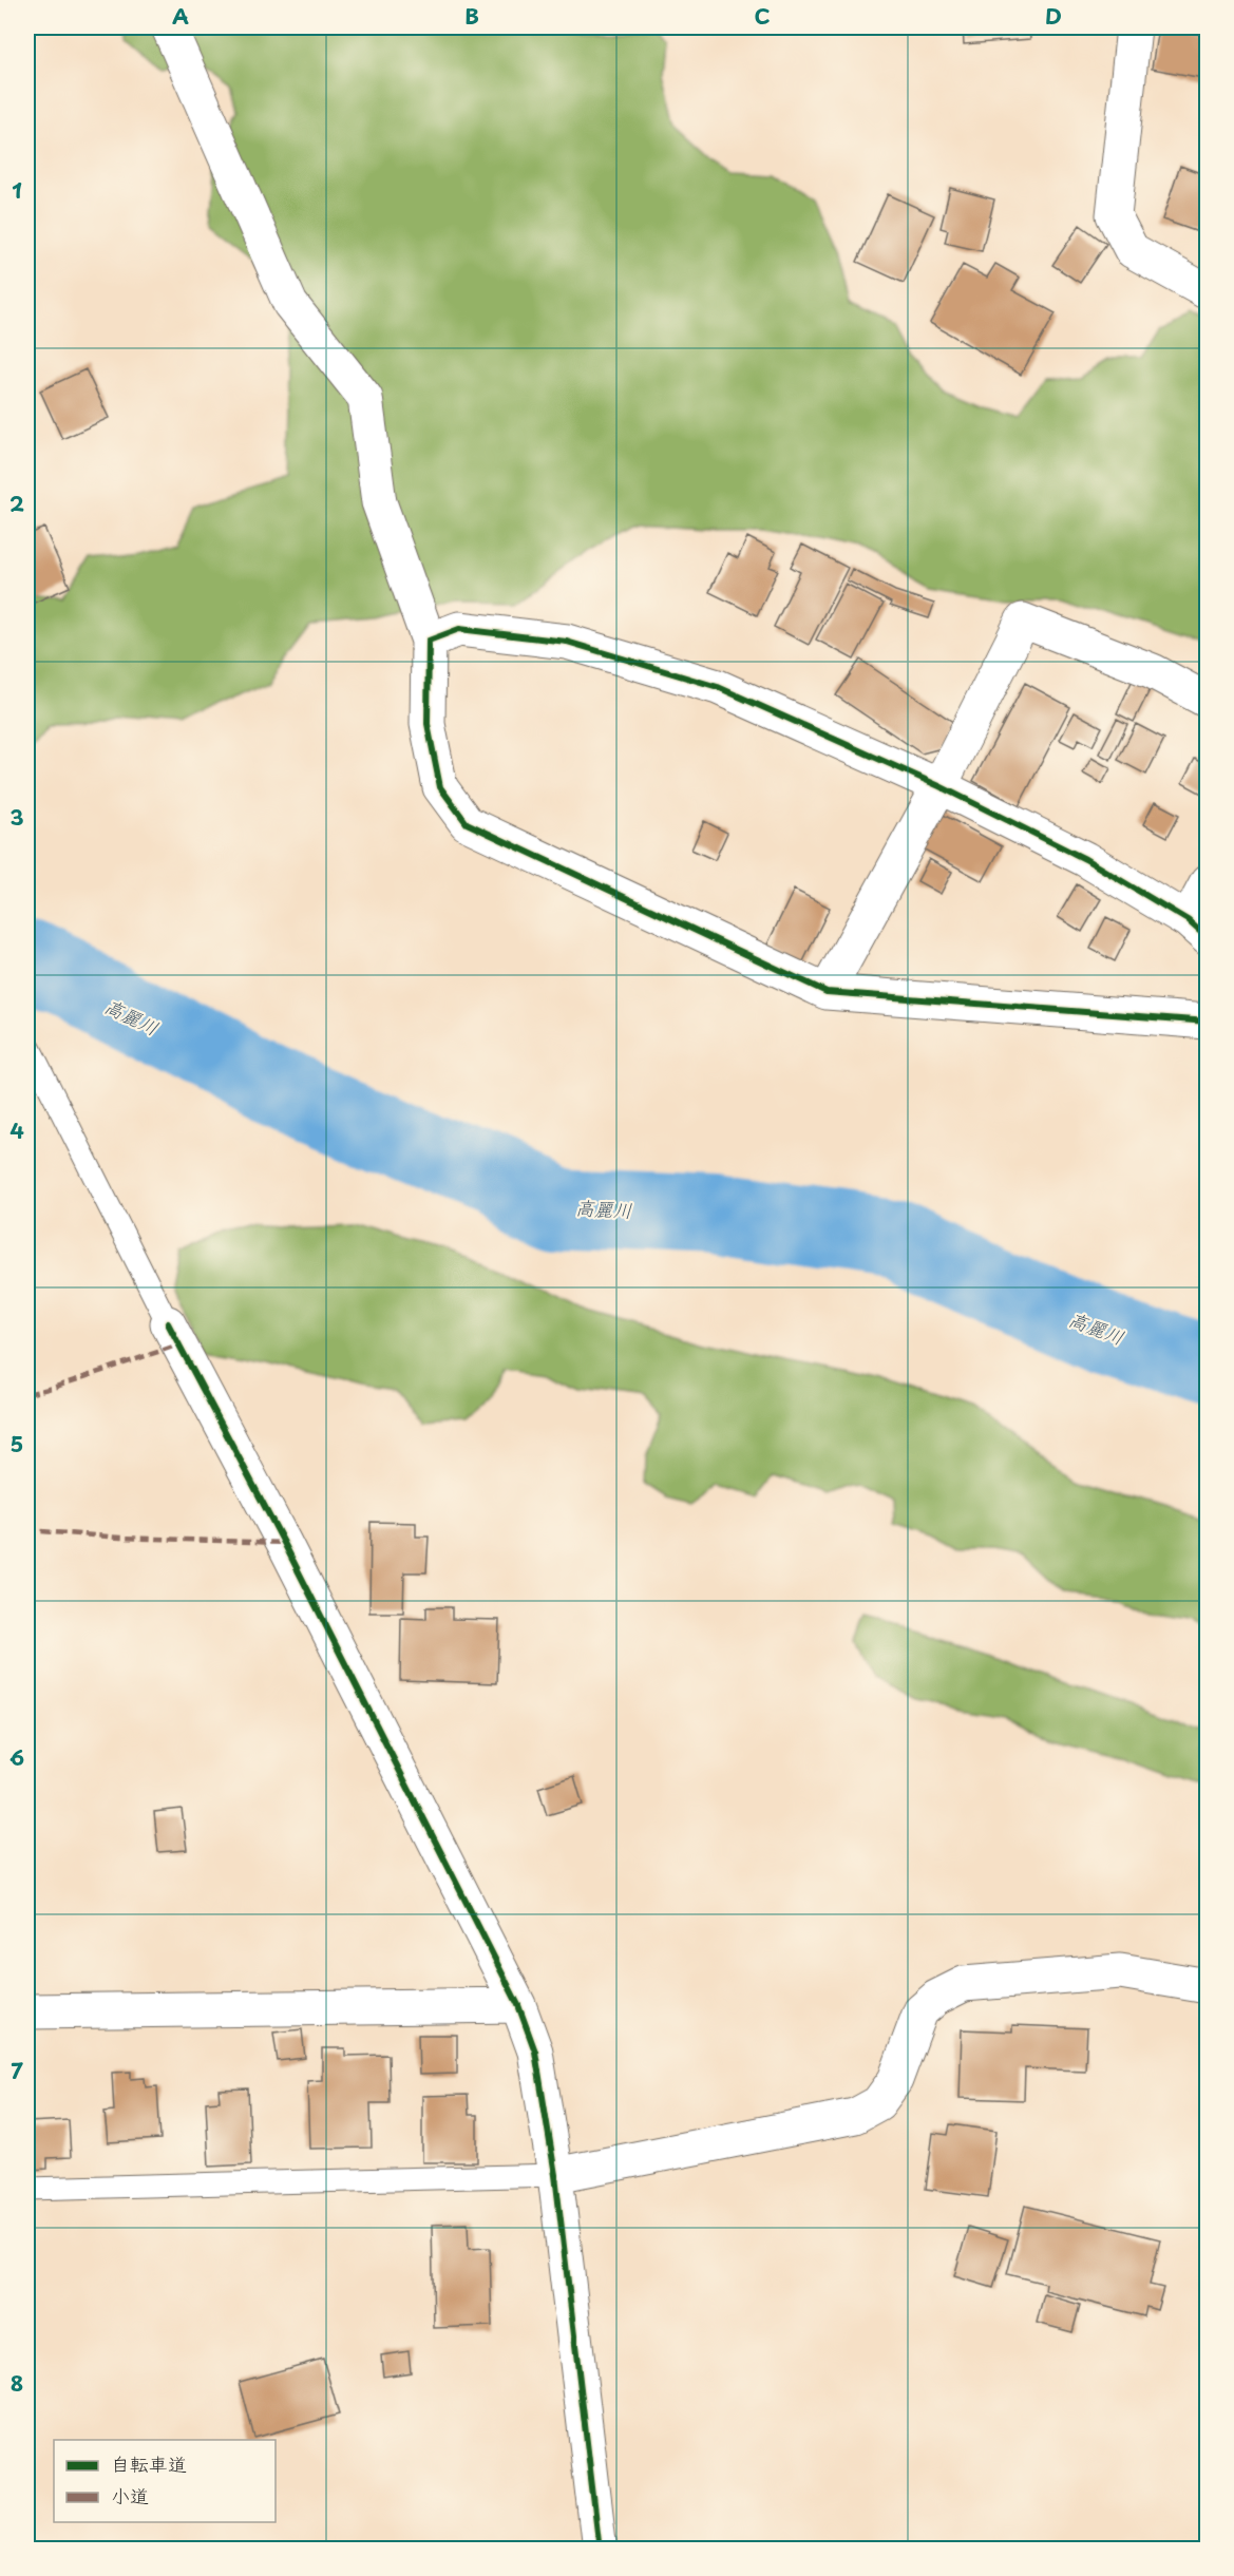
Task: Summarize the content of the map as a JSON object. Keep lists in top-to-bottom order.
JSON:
{
  "water": ["高麗川"],
  "legend": ["自転車道", "小道"],
  "grid": {
    "columns": [
      "A",
      "B",
      "C",
      "D"
    ],
    "rows": [
      "1",
      "2",
      "3",
      "4",
      "5",
      "6",
      "7",
      "8"
    ]
  }
}
